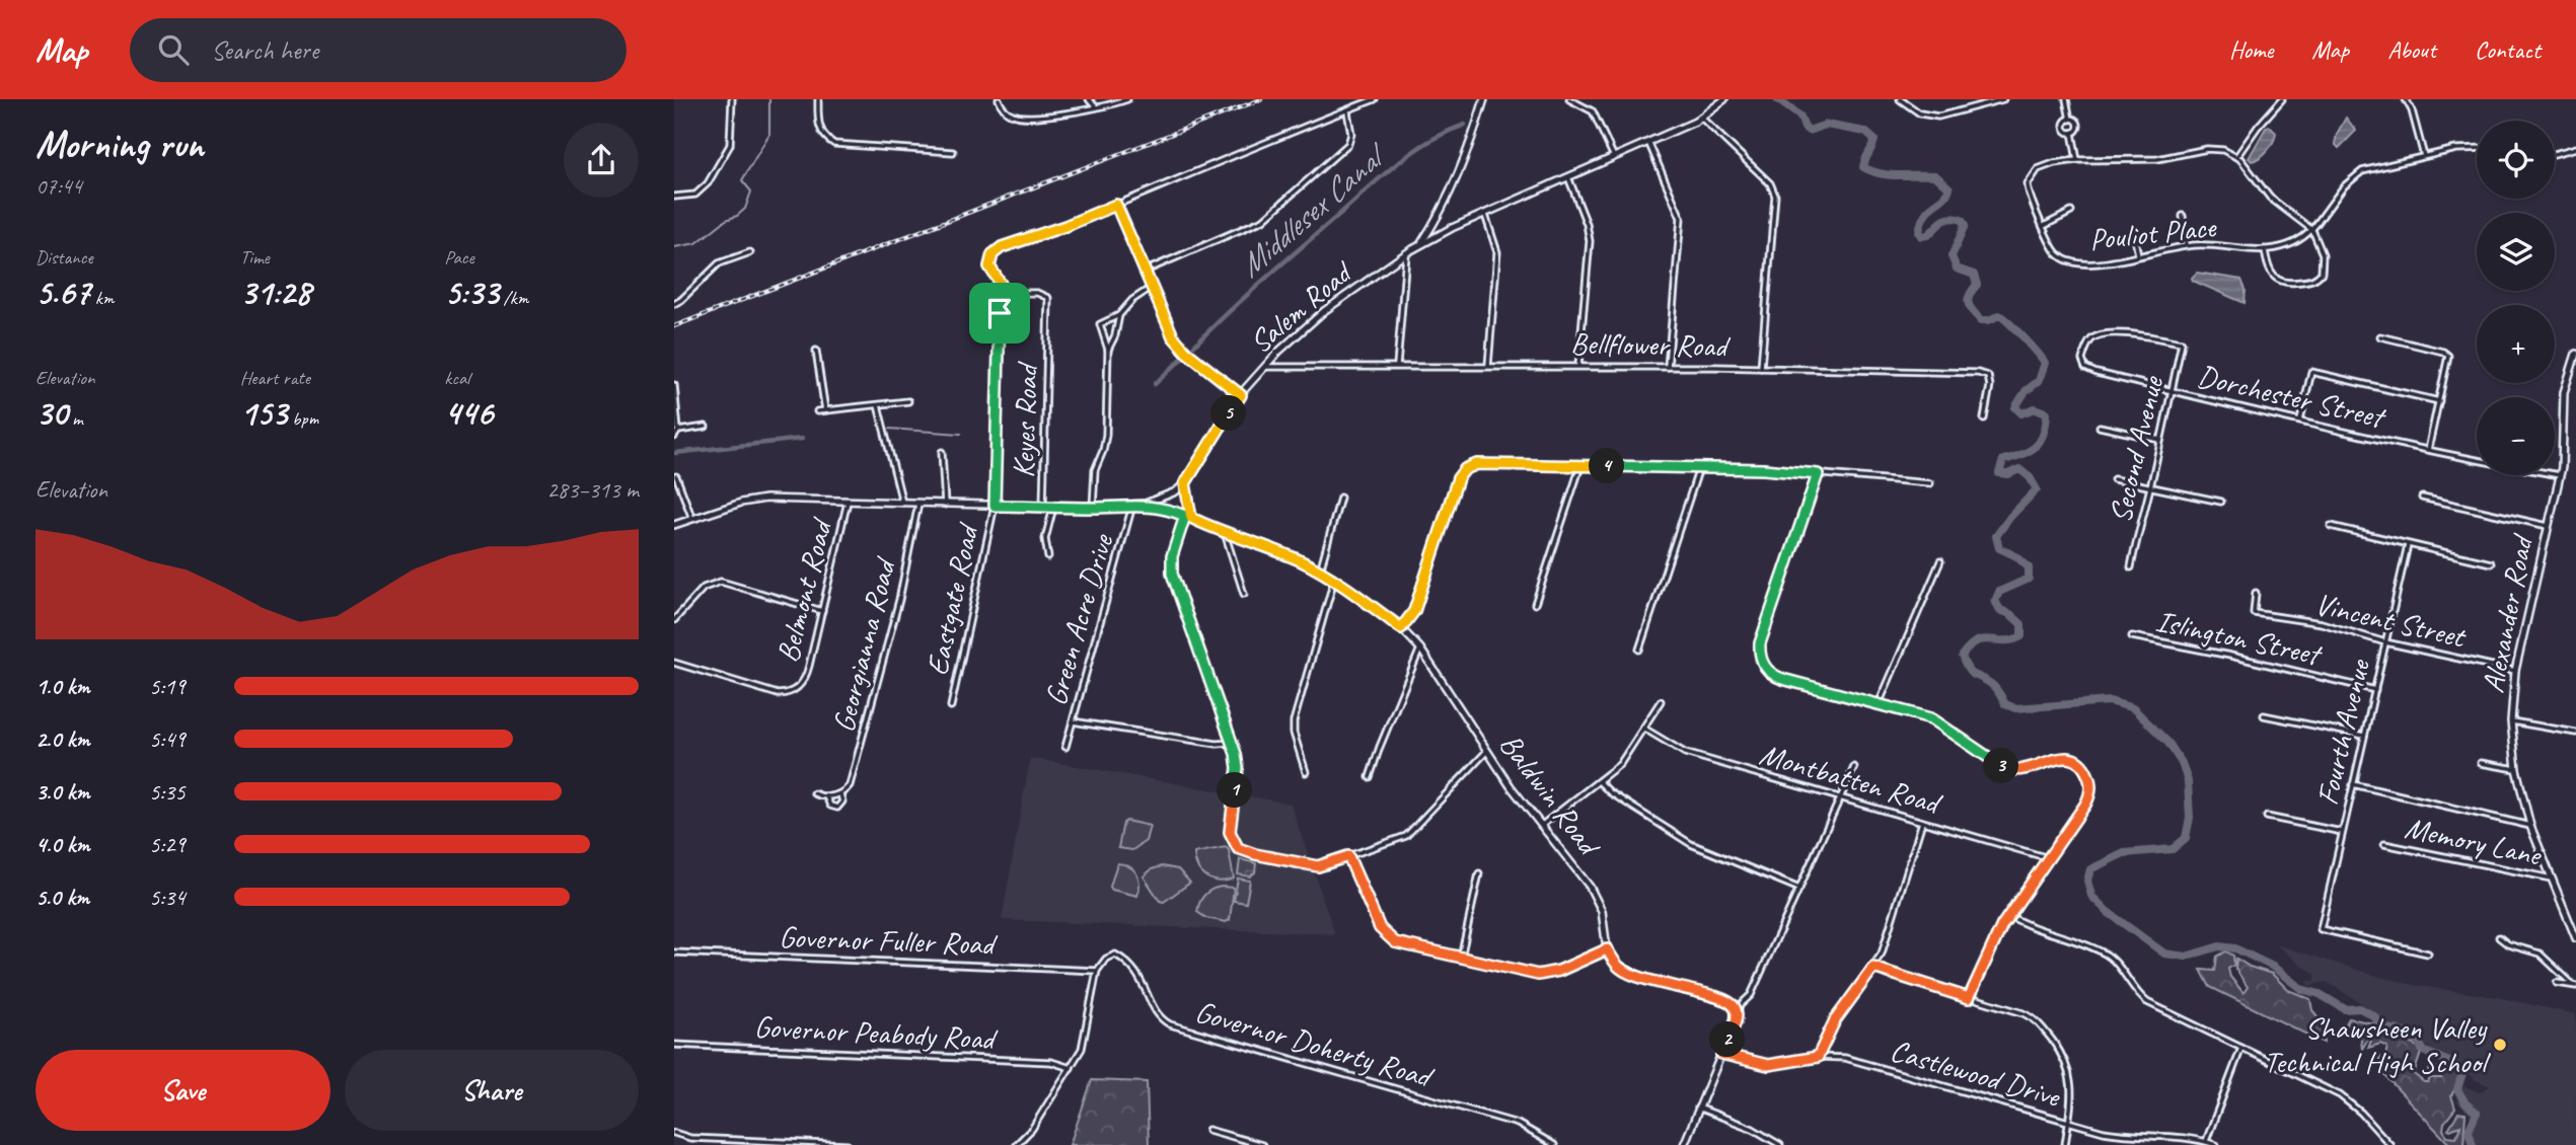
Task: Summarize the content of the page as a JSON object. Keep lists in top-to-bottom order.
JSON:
{
  "streets": {
    "street": [
      "Pouliot Place",
      "Salem Road",
      "Bellflower Road",
      "Dorchester Street",
      "Keyes Road",
      "Second Avenue",
      "Belmont Road",
      "Eastgate Road",
      "Alexander Road",
      "Green Acre Drive",
      "Vincent Street",
      "Islington Street",
      "Georgianna Road",
      "Fourth Avenue",
      "Montbatten Road",
      "Baldwin Road",
      "Memory Lane",
      "Governor Fuller Road",
      "Governor Peabody Road",
      "Governor Doherty Road",
      "Castlewood Drive"
    ]
  },
  "crossings": [
    ["Salem Road", "Bellflower Road"],
    ["Salem Road", "Keyes Road"],
    ["Salem Road", "Belmont Road"],
    ["Salem Road", "Eastgate Road"],
    ["Salem Road", "Green Acre Drive"],
    ["Salem Road", "Georgianna Road"],
    ["Salem Road", "Baldwin Road"],
    ["Dorchester Street", "Second Avenue"],
    ["Dorchester Street", "Alexander Road"],
    ["Keyes Road", "Eastgate Road"],
    ["Alexander Road", "Vincent Street"],
    ["Alexander Road", "Memory Lane"],
    ["Green Acre Drive", "Baldwin Road"],
    ["Vincent Street", "Fourth Avenue"],
    ["Islington Street", "Fourth Avenue"],
    ["Governor Fuller Road", "Governor Doherty Road"]
  ],
  "water": ["Middlesex Canal"],
  "places": ["Shawsheen Valley Technical High School"],
  "page": {
    "header": "Map",
    "search": "Search here",
    "nav": [
      "Home",
      "Map",
      "About",
      "Contact"
    ],
    "heading": ["Morning run", "07:44"],
    "map_buttons": ["+", "−"],
    "stats": [
      ["Distance", "5.67 km"],
      ["Time", "31:28"],
      ["Pace", "5:33 /km"],
      ["Elevation", "30 m"],
      ["Heart rate", "153 bpm"],
      ["kcal", "446"]
    ],
    "pins": [
      "5",
      "4",
      "3",
      "1",
      "2"
    ],
    "chart": ["Elevation", "283–313 m"],
    "list": [
      {
        "name": "1.0 km",
        "note": "5:19"
      },
      {
        "name": "2.0 km",
        "note": "5:49"
      },
      {
        "name": "3.0 km",
        "note": "5:35"
      },
      {
        "name": "4.0 km",
        "note": "5:29"
      },
      {
        "name": "5.0 km",
        "note": "5:34"
      }
    ],
    "buttons": ["Save", "Share"]
  }
}
